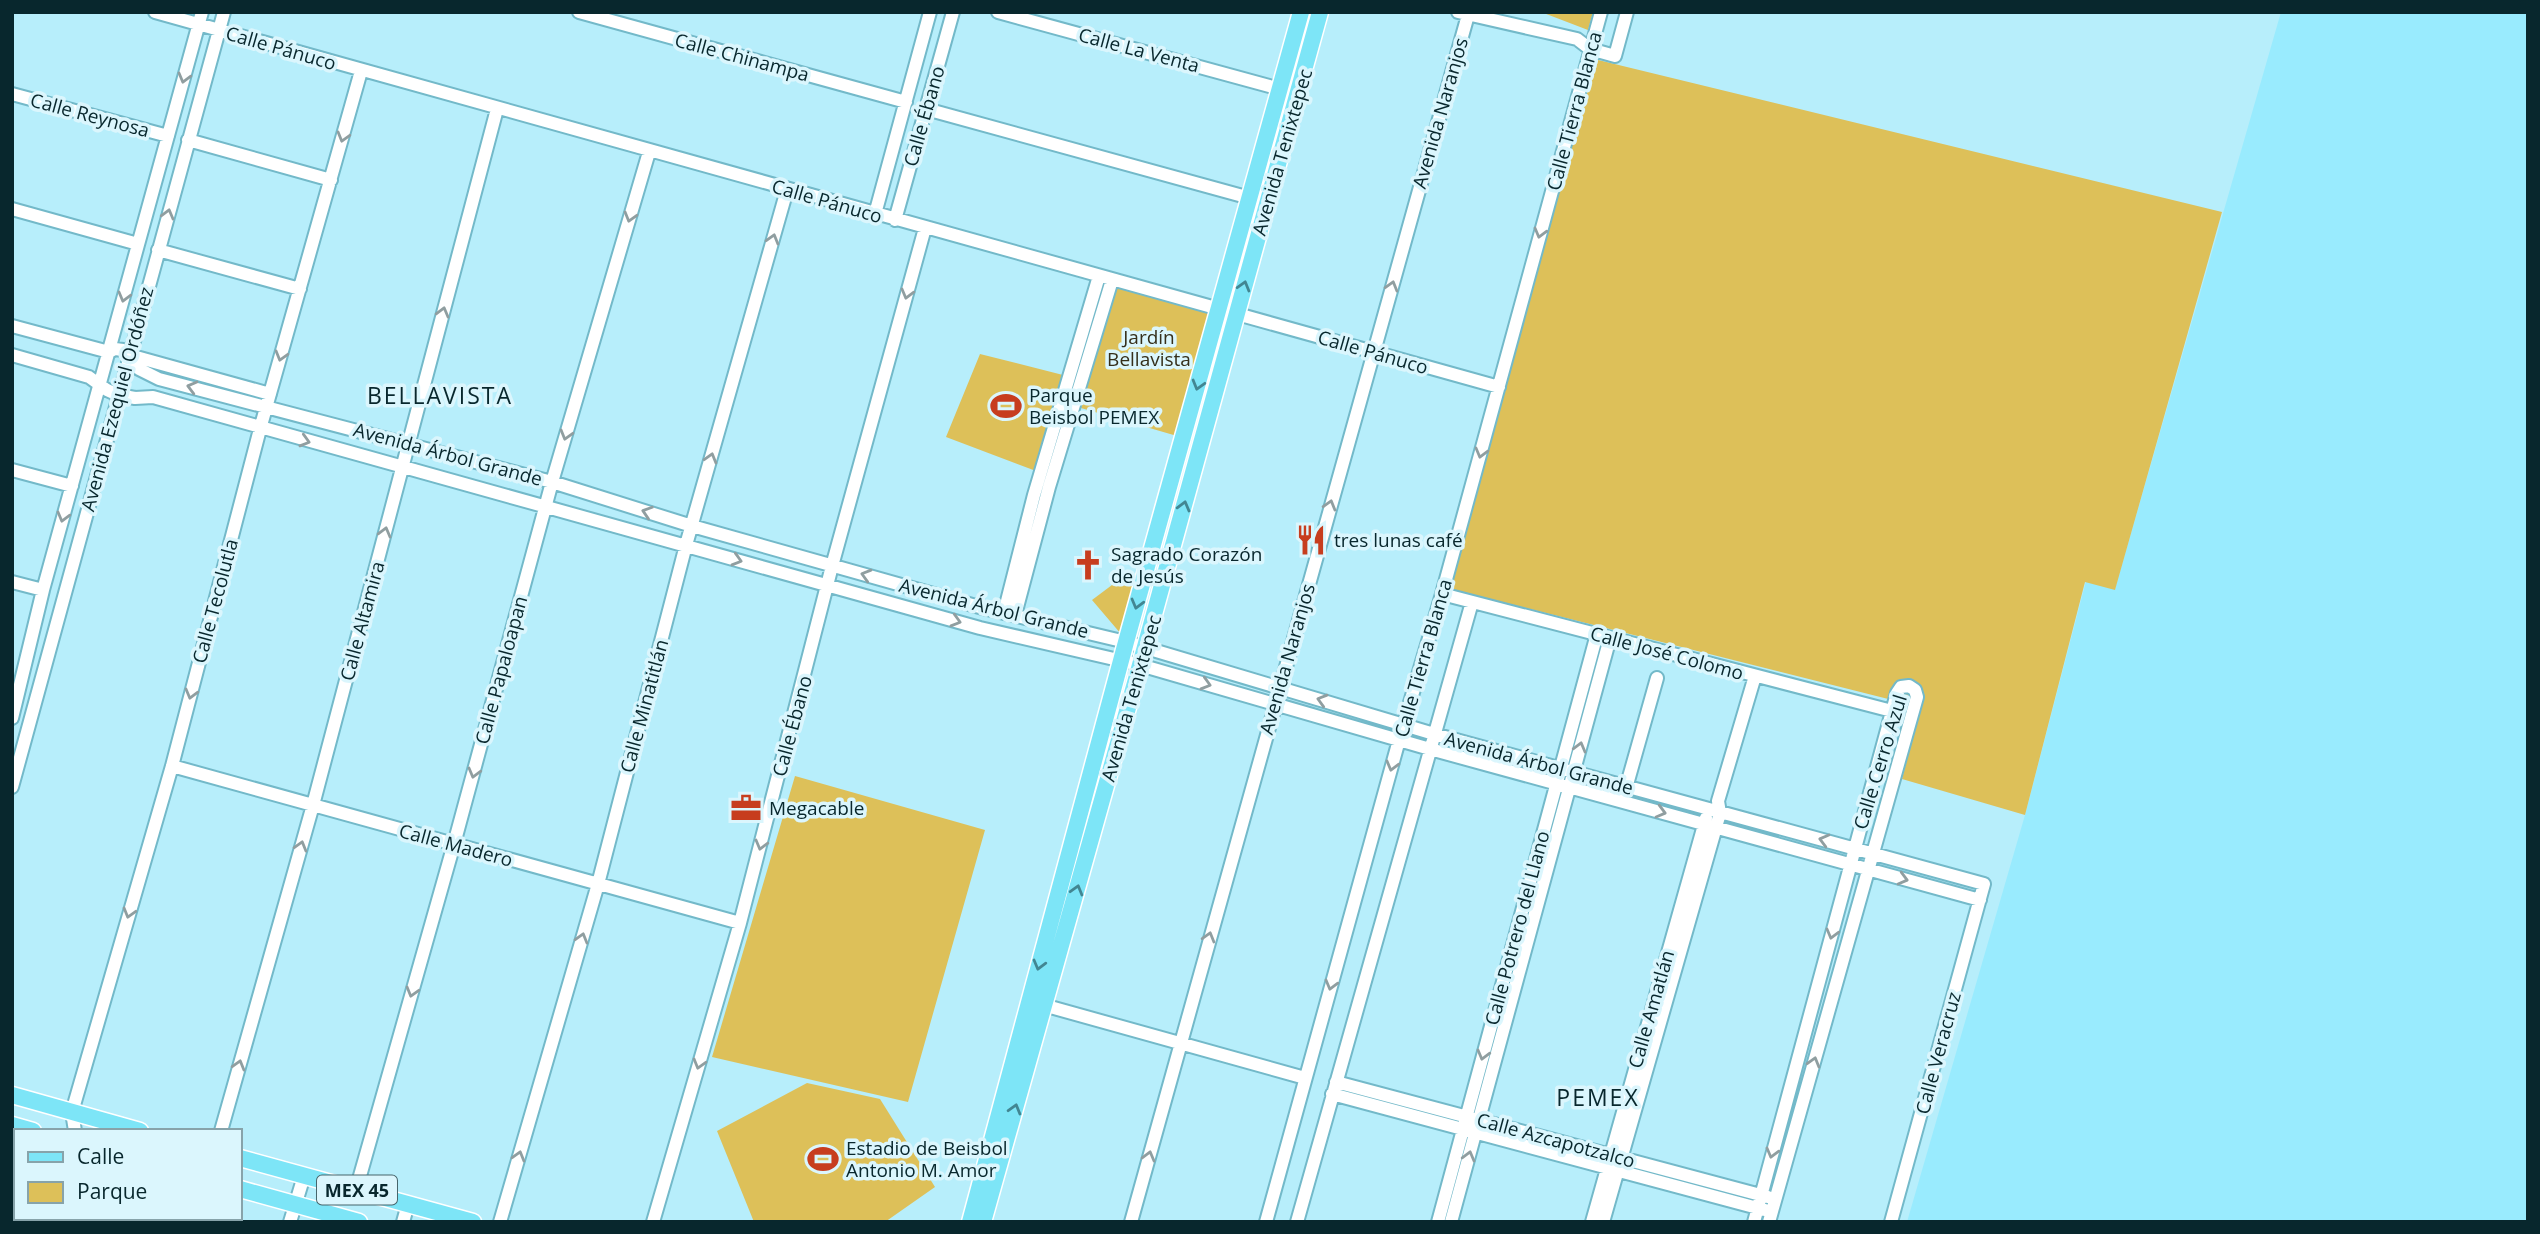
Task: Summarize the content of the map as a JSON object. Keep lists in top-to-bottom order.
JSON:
{
  "streets": {
    "main road": ["Avenida Tenixtepec", "MEX 45"],
    "street": [
      "Calle Pánuco",
      "Calle La Venta",
      "Calle Chinampa",
      "Calle Tierra Blanca",
      "Avenida Naranjos",
      "Calle Reynosa",
      "Calle Ébano",
      "Avenida Ezequiel Ordóñez",
      "Avenida Árbol Grande",
      "Calle Tecolutla",
      "Calle Altamira",
      "Calle José Colomo",
      "Calle Papaloapan",
      "Calle Minatitlán",
      "Calle Cerro Azul",
      "Calle Madero",
      "Calle Potrero del Llano",
      "Calle Amatlán",
      "Calle Veracruz",
      "Calle Azcapotzalco"
    ]
  },
  "crossings": [
    ["Calle Pánuco", "Calle Tierra Blanca"],
    ["Calle Pánuco", "Avenida Naranjos"],
    ["Calle Pánuco", "Calle Ébano"],
    ["Calle Pánuco", "Avenida Tenixtepec"],
    ["Calle Pánuco", "Avenida Ezequiel Ordóñez"],
    ["Calle Pánuco", "Calle Tecolutla"],
    ["Calle Pánuco", "Calle Altamira"],
    ["Calle Pánuco", "Calle Papaloapan"],
    ["Calle Pánuco", "Calle Minatitlán"],
    ["Calle La Venta", "Avenida Tenixtepec"],
    ["Calle Chinampa", "Calle Ébano"],
    ["Calle Tierra Blanca", "Avenida Árbol Grande"],
    ["Calle Tierra Blanca", "Calle José Colomo"],
    ["Avenida Naranjos", "Avenida Árbol Grande"],
    ["Calle Reynosa", "Avenida Ezequiel Ordóñez"],
    ["Calle Ébano", "Avenida Árbol Grande"],
    ["Calle Ébano", "Calle Madero"],
    ["Avenida Tenixtepec", "Avenida Árbol Grande"],
    ["Avenida Ezequiel Ordóñez", "Avenida Árbol Grande"],
    ["Avenida Árbol Grande", "Calle Tecolutla"],
    ["Avenida Árbol Grande", "Calle Altamira"],
    ["Avenida Árbol Grande", "Calle Papaloapan"],
    ["Avenida Árbol Grande", "Calle Minatitlán"],
    ["Avenida Árbol Grande", "Calle Cerro Azul"],
    ["Avenida Árbol Grande", "Calle Potrero del Llano"],
    ["Avenida Árbol Grande", "Calle Amatlán"],
    ["Avenida Árbol Grande", "Calle Veracruz"],
    ["Calle Tecolutla", "Calle Madero"],
    ["Calle Altamira", "Calle Madero"],
    ["Calle José Colomo", "Calle Cerro Azul"],
    ["Calle José Colomo", "Calle Potrero del Llano"],
    ["Calle José Colomo", "Calle Amatlán"],
    ["Calle Papaloapan", "Calle Madero"],
    ["Calle Papaloapan", "MEX 45"],
    ["Calle Minatitlán", "Calle Madero"],
    ["Calle Cerro Azul", "Calle Azcapotzalco"],
    ["Calle Potrero del Llano", "Calle Azcapotzalco"],
    ["Calle Amatlán", "Calle Azcapotzalco"]
  ],
  "one_way": [
    "Avenida Naranjos",
    "Calle Ébano",
    "Calle Tecolutla",
    "Calle Altamira",
    "Calle Papaloapan",
    "Calle Minatitlán"
  ],
  "districts": ["BELLAVISTA", "PEMEX"],
  "parks": ["Jardín Bellavista"],
  "places": {
    "sports": ["Parque Beisbol PEMEX", "Estadio de Beisbol Antonio M. Amor"],
    "restaurant": ["tres lunas café"],
    "church": ["Sagrado Corazón de Jesús"],
    "office": ["Megacable"]
  },
  "legend": ["Calle", "Parque"]
}
